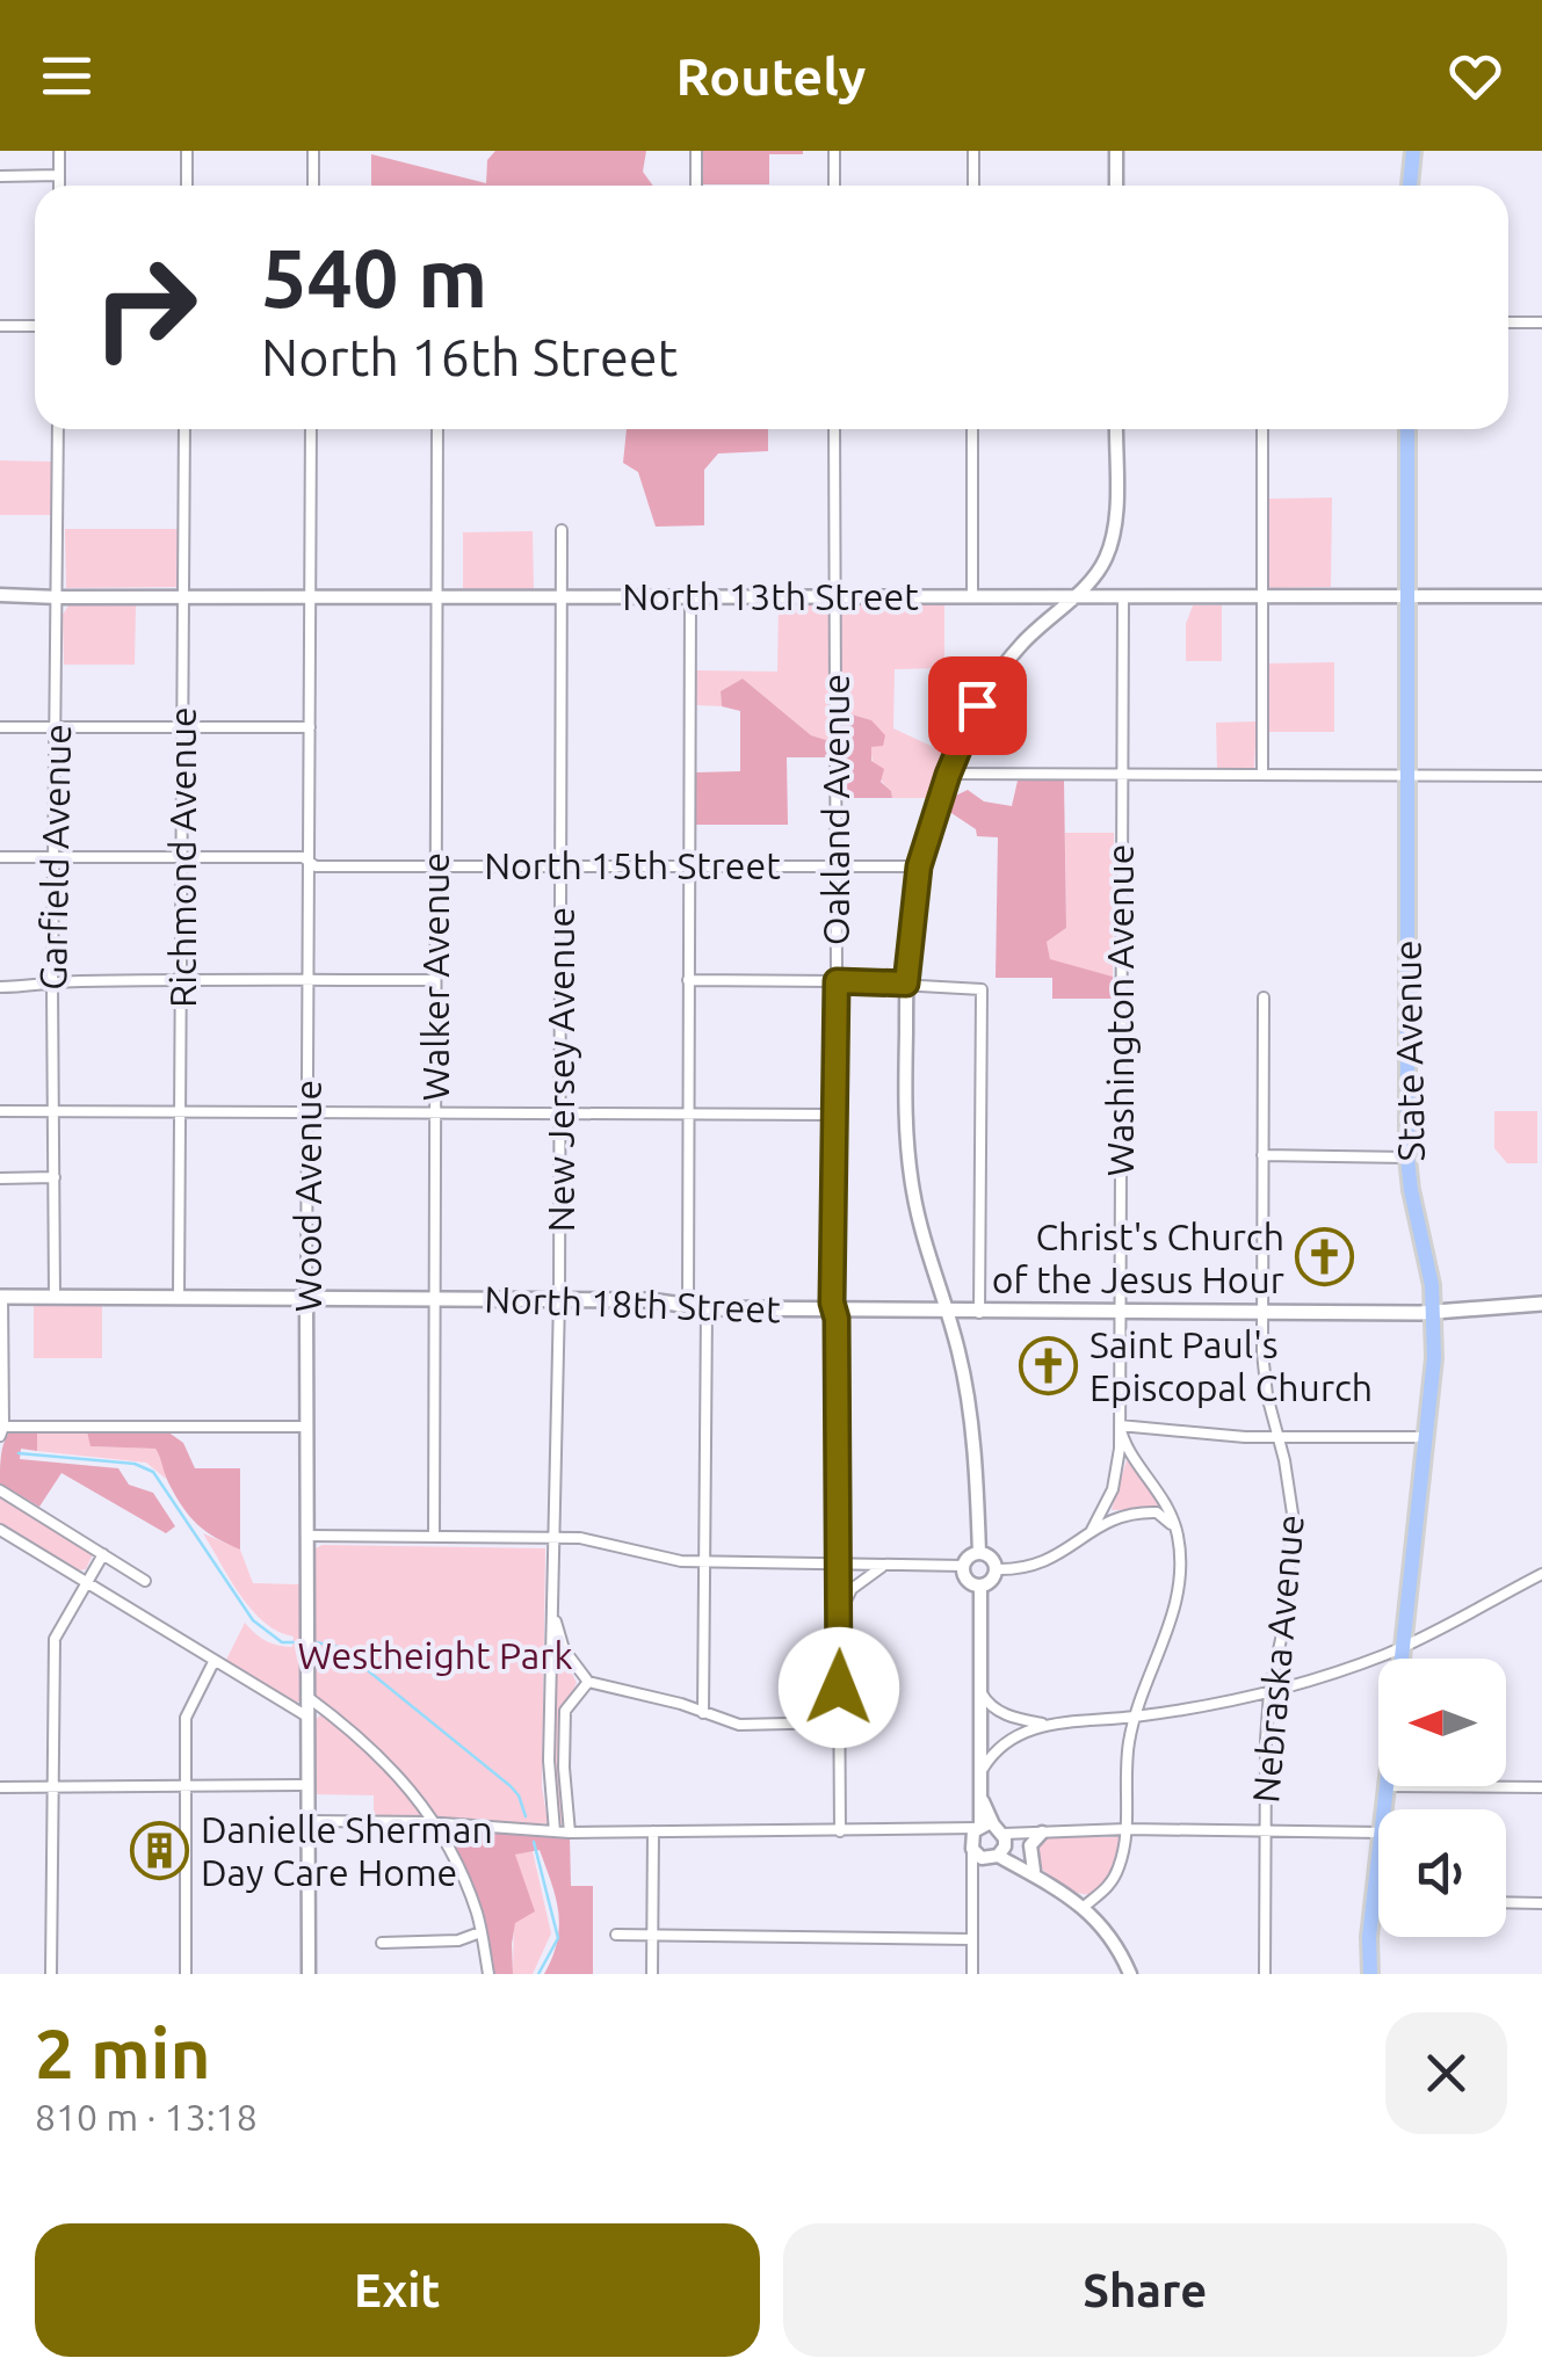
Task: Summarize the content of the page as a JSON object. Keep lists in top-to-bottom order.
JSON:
{
  "streets": {
    "main road": ["State Avenue", "North 18th Street"],
    "street": [
      "North 13th Street",
      "Oakland Avenue",
      "Garfield Avenue",
      "Richmond Avenue",
      "North 15th Street",
      "Walker Avenue",
      "Washington Avenue",
      "New Jersey Avenue",
      "Wood Avenue",
      "Nebraska Avenue"
    ]
  },
  "crossings": [
    ["North 13th Street", "Oakland Avenue"],
    ["North 13th Street", "Garfield Avenue"],
    ["North 13th Street", "Richmond Avenue"],
    ["North 13th Street", "Walker Avenue"],
    ["North 13th Street", "Washington Avenue"],
    ["North 13th Street", "State Avenue"],
    ["North 13th Street", "New Jersey Avenue"],
    ["North 13th Street", "Wood Avenue"],
    ["Oakland Avenue", "North 15th Street"],
    ["Oakland Avenue", "North 18th Street"],
    ["Garfield Avenue", "North 15th Street"],
    ["Garfield Avenue", "North 18th Street"],
    ["Richmond Avenue", "North 15th Street"],
    ["Richmond Avenue", "North 18th Street"],
    ["North 15th Street", "Walker Avenue"],
    ["North 15th Street", "New Jersey Avenue"],
    ["North 15th Street", "Wood Avenue"],
    ["Walker Avenue", "North 18th Street"],
    ["Washington Avenue", "North 18th Street"],
    ["State Avenue", "North 18th Street"],
    ["New Jersey Avenue", "North 18th Street"],
    ["Wood Avenue", "North 18th Street"],
    ["North 18th Street", "Nebraska Avenue"]
  ],
  "parks": ["Westheight Park"],
  "places": {
    "church": ["Christ's Church of the Jesus Hour", "Saint Paul's Episcopal Church"],
    "building": ["Danielle Sherman Day Care Home"]
  },
  "north": "left",
  "page": {
    "header": "Routely",
    "turn": ["540 m", "North 16th Street"],
    "heading": ["2 min", "810 m · 13:18"],
    "buttons": ["Exit", "Share"]
  }
}
